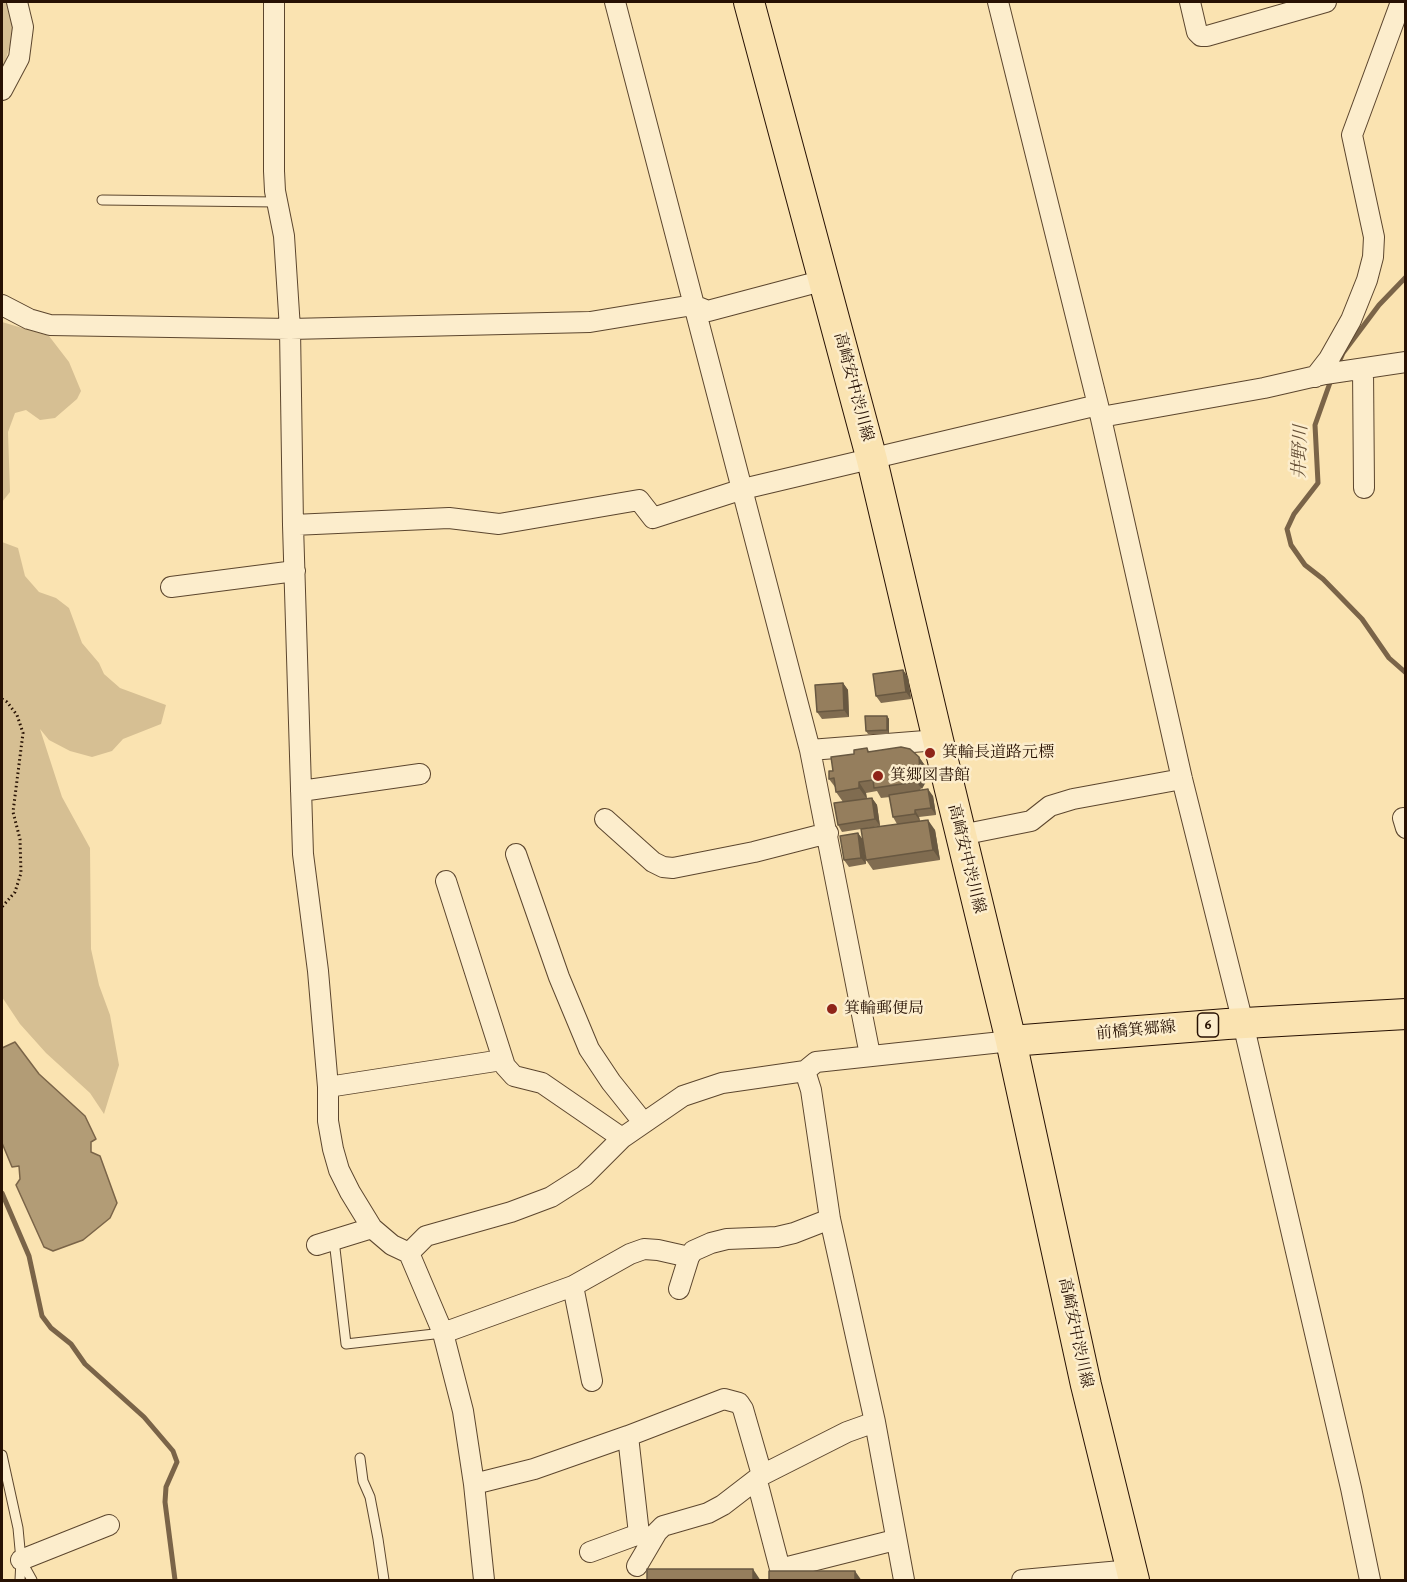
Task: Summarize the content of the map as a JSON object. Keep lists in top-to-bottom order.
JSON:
{
  "streets": {
    "main road": ["高崎安中渋川線", "6", "前橋箕郷線"]
  },
  "crossings": [
    ["高崎安中渋川線", "前橋箕郷線"]
  ],
  "water": ["井野川"],
  "places": ["箕輪長道路元標", "箕郷図書館", "箕輪郵便局"]
}
